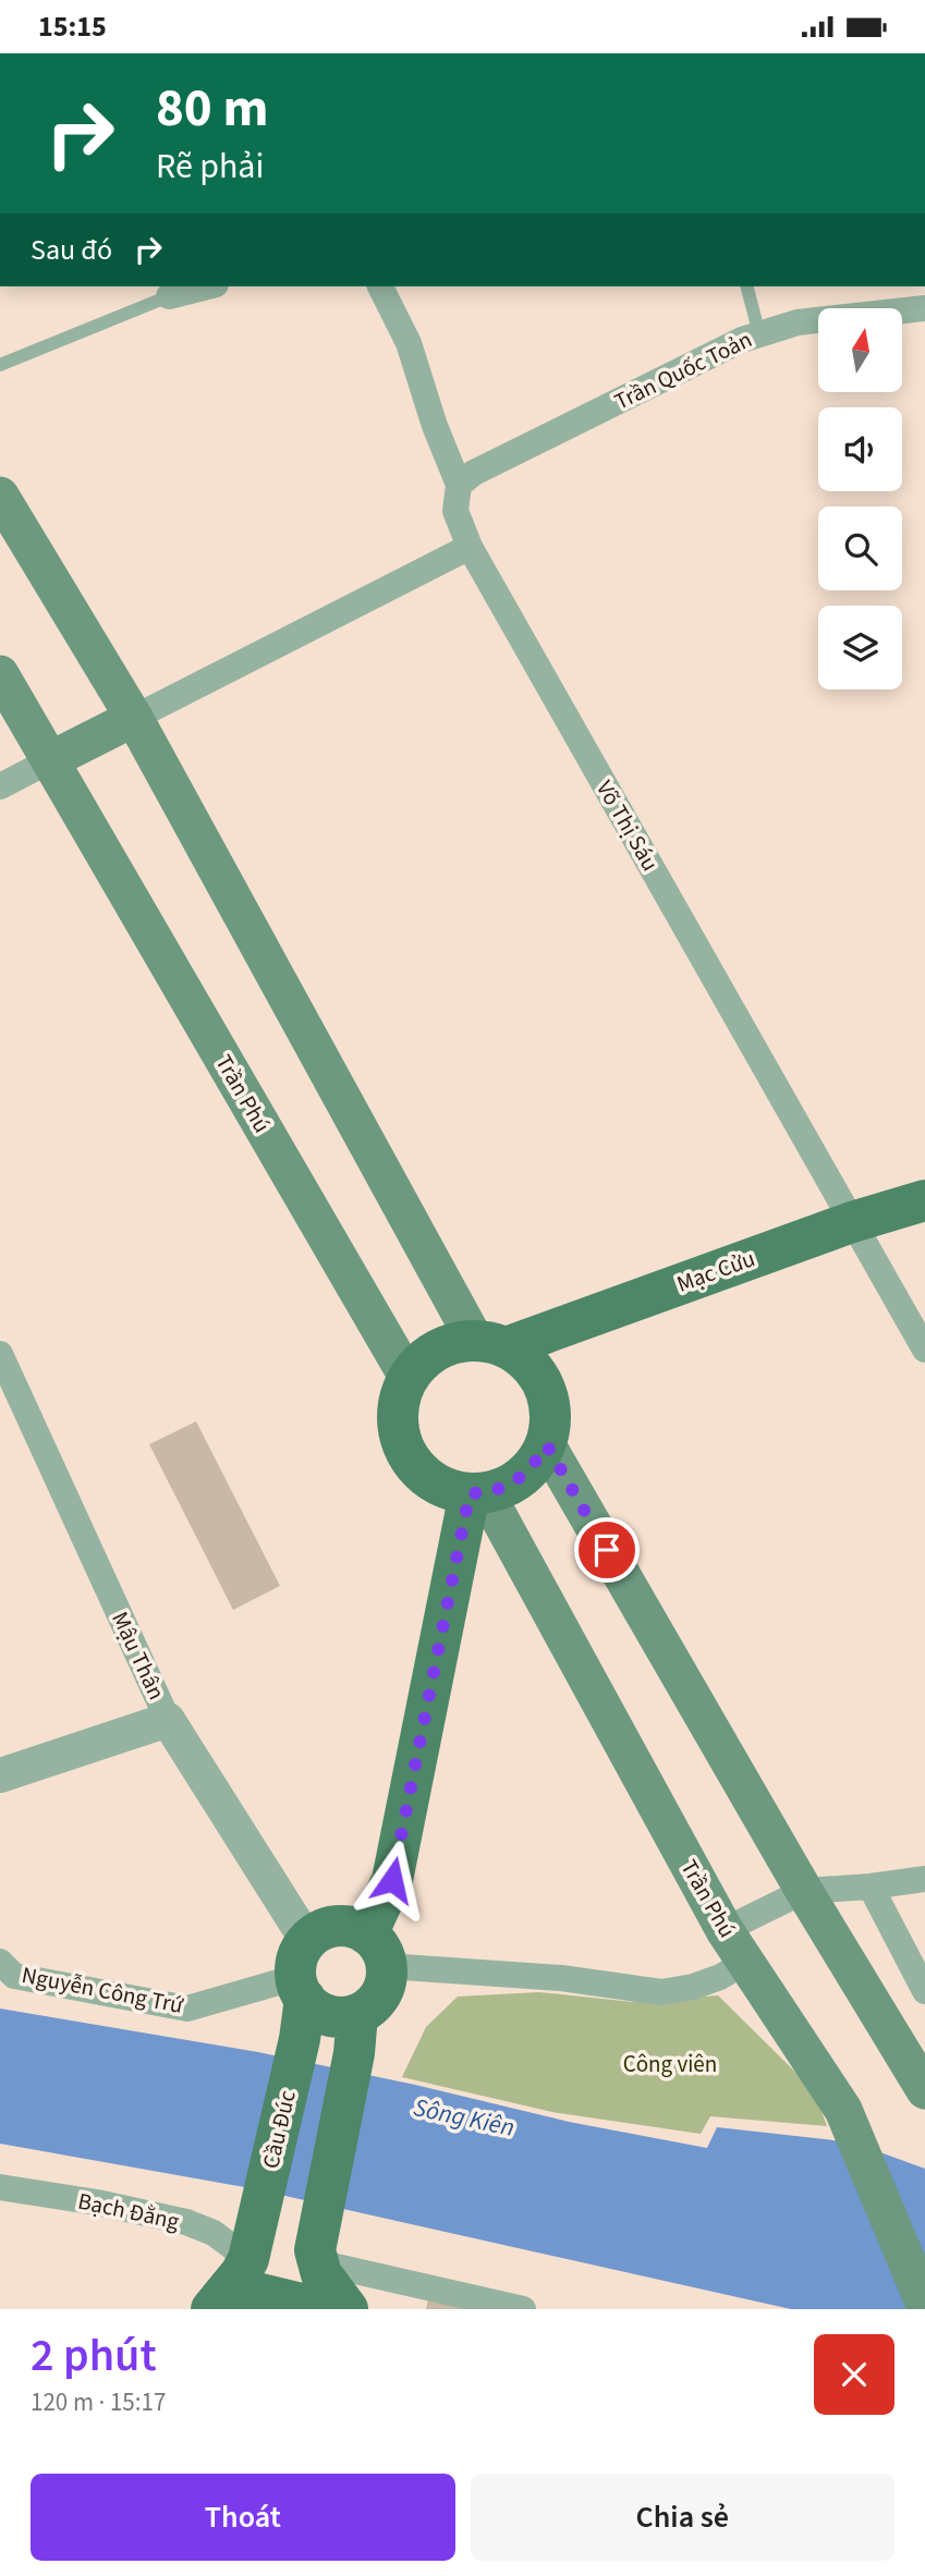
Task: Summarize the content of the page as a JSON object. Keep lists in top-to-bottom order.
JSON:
{
  "streets": {
    "main road": ["Trần Phú", "Mạc Cửu", "Cầu Đúc"],
    "street": [
      "Trần Quốc Toản",
      "Võ Thị Sáu",
      "Mậu Thân",
      "Nguyễn Công Trứ",
      "Bạch Đằng"
    ]
  },
  "crossings": [
    ["Trần Quốc Toản", "Võ Thị Sáu"],
    ["Võ Thị Sáu", "Mạc Cửu"],
    ["Trần Phú", "Mạc Cửu"],
    ["Mậu Thân", "Nguyễn Công Trứ"],
    ["Mậu Thân", "Cầu Đúc"],
    ["Nguyễn Công Trứ", "Cầu Đúc"],
    ["Cầu Đúc", "Bạch Đằng"]
  ],
  "water": ["Sông Kiên"],
  "parks": ["Công viên"],
  "north": "top",
  "page": {
    "status": "15:15",
    "turn": ["80 m", "Rẽ phải"],
    "then": "Sau đó",
    "heading": ["2 phút", "120 m · 15:17"],
    "buttons": ["Thoát", "Chia sẻ"]
  }
}
